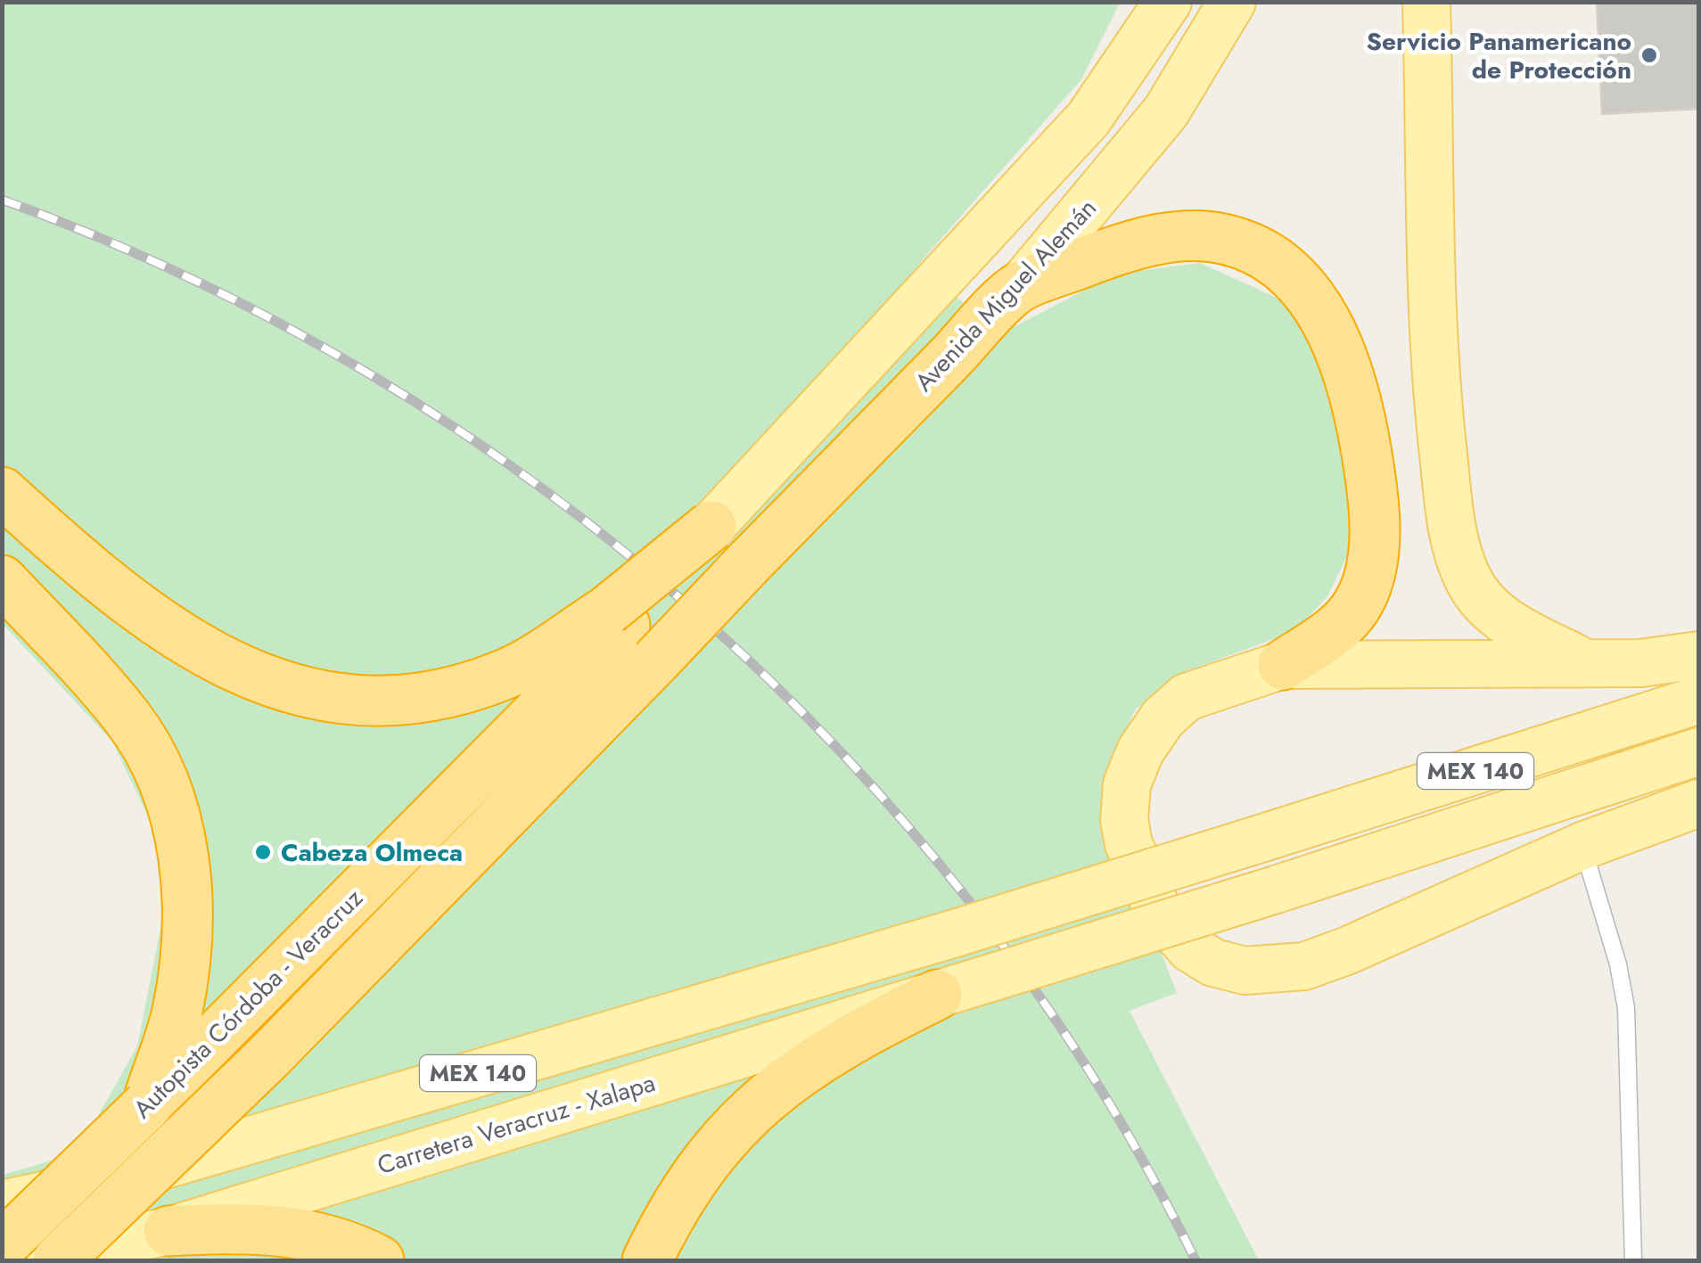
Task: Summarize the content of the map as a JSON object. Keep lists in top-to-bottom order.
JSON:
{
  "streets": {
    "highway": ["Avenida Miguel Alemán", "Autopista Córdoba - Veracruz"],
    "main road": ["MEX 140", "Carretera Veracruz - Xalapa"]
  },
  "crossings": [
    ["Avenida Miguel Alemán", "Autopista Córdoba - Veracruz"]
  ],
  "places": ["Servicio Panamericano de Protección", "Cabeza Olmeca"]
}
